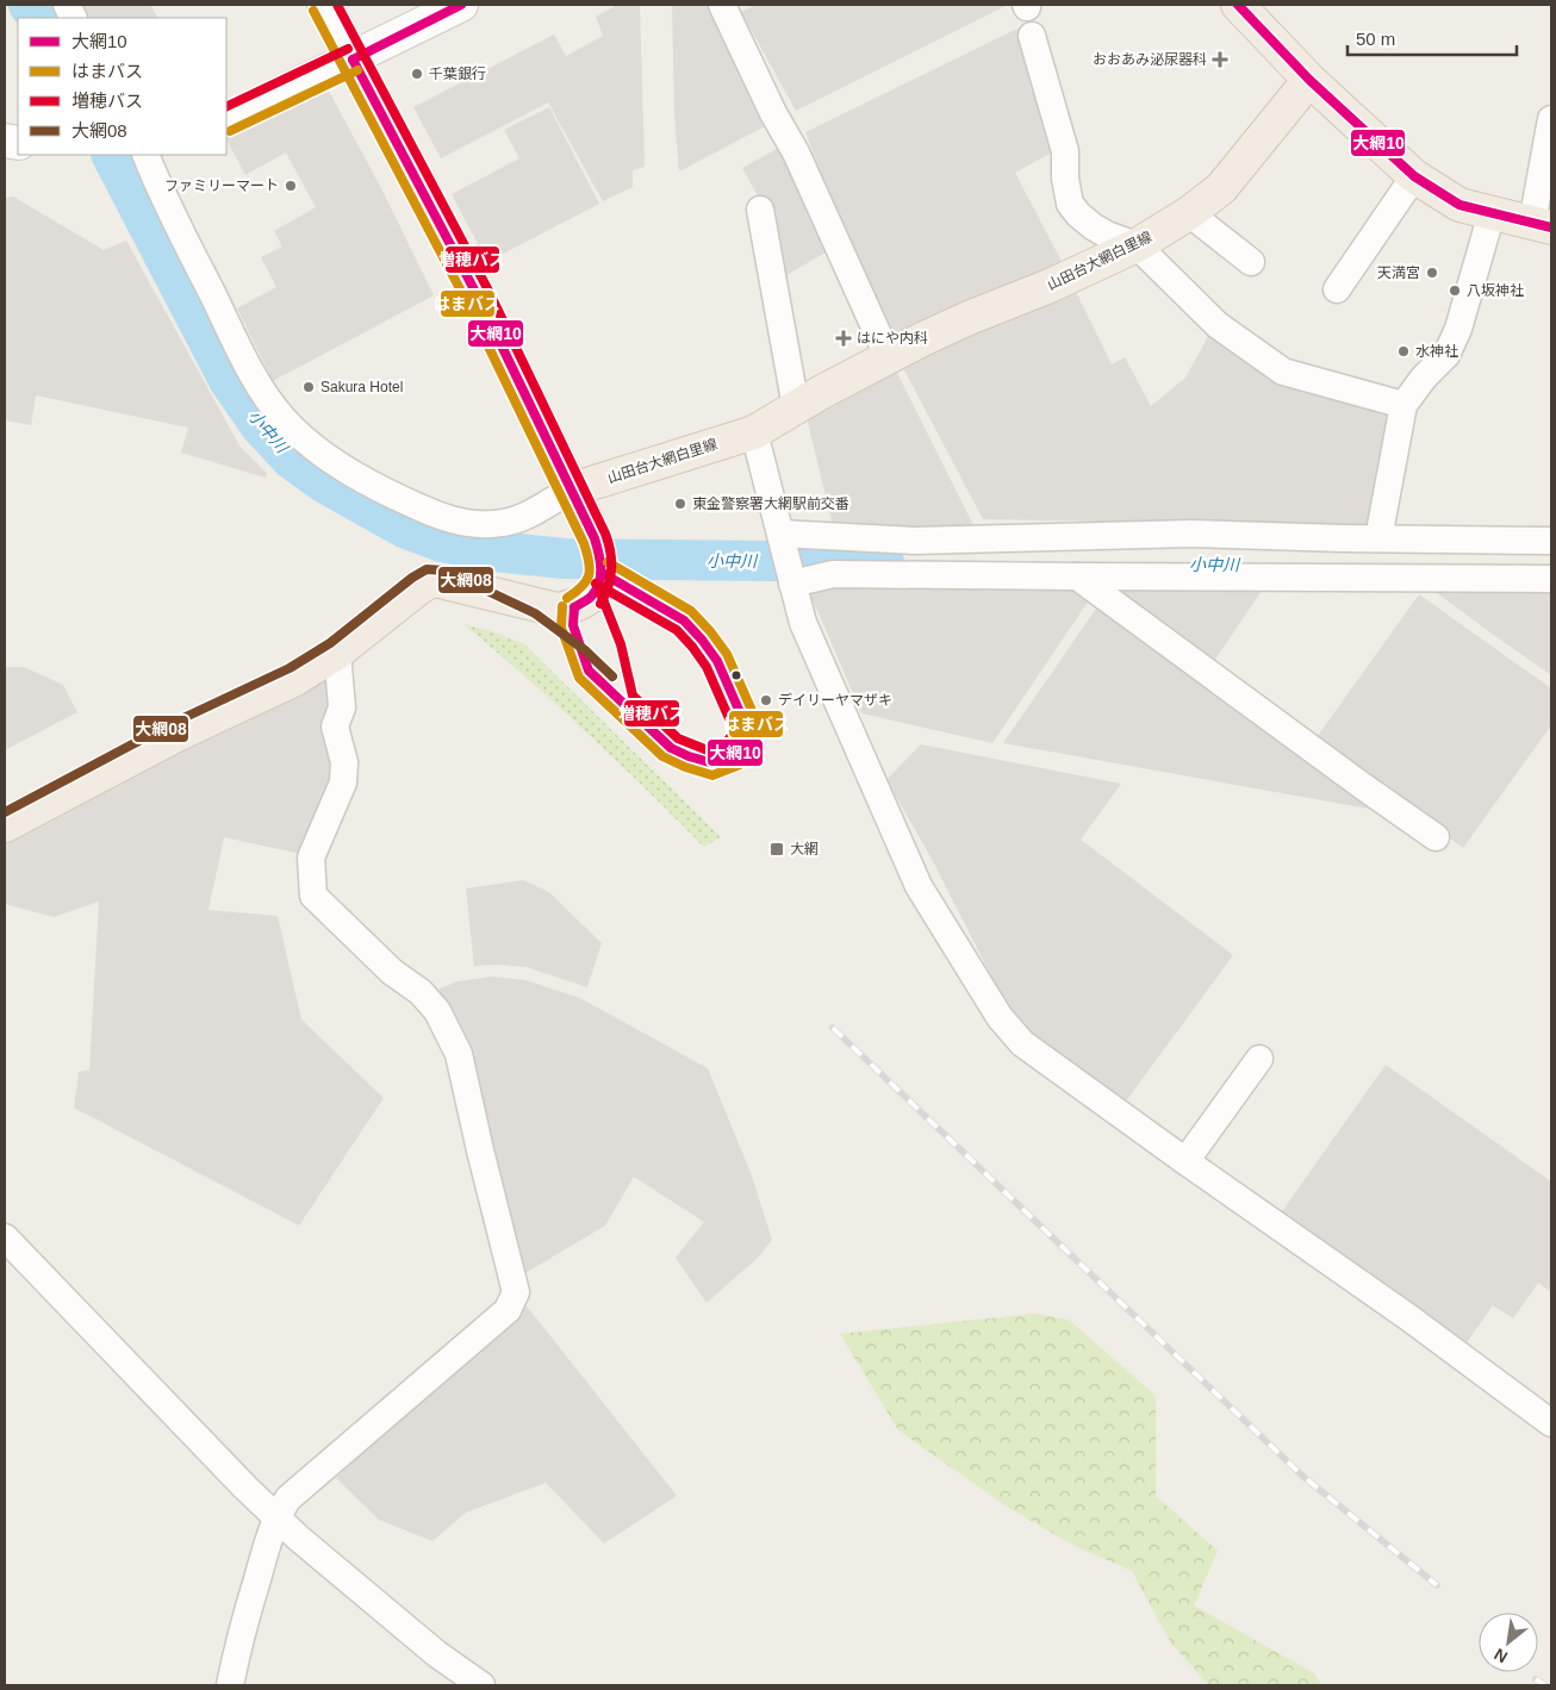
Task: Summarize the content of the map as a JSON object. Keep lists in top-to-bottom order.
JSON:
{
  "streets": {
    "main road": ["山田台大網白里線"]
  },
  "water": ["小中川"],
  "places": {
    "health": ["おおあみ泌尿器科", "はにや内科"],
    "other": [
      "千葉銀行",
      "ファミリーマート",
      "天満宮",
      "八坂神社",
      "水神社",
      "Sakura Hotel",
      "東金警察署大網駅前交番",
      "デイリーヤマザキ"
    ],
    "transit": ["大網"]
  },
  "lines": [
    "transit line 大網10",
    "transit line 増穂バス",
    "transit line はまバス",
    "transit line 大網08"
  ],
  "legend": [
    "大網10",
    "はまバス",
    "増穂バス",
    "大網08"
  ],
  "scale_bar": "50 m",
  "north": "bottom left"
}
